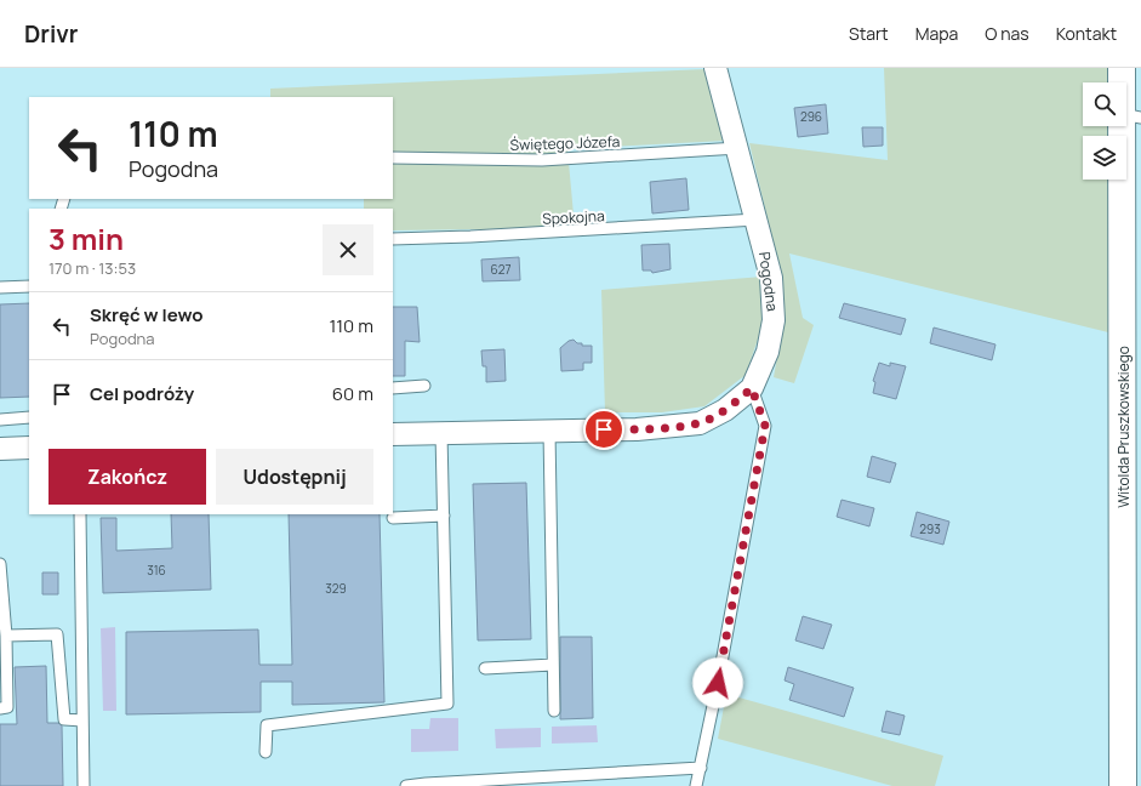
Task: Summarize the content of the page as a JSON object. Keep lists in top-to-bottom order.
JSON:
{
  "streets": {
    "street": ["Pogodna", "Witolda Pruszkowskiego"],
    "lane": ["Świętego Józefa", "Spokojna"]
  },
  "crossings": [
    ["Świętego Józefa", "Pogodna"],
    ["Spokojna", "Pogodna"]
  ],
  "house_numbers": [
    "296",
    "627",
    "293",
    "316",
    "329"
  ],
  "page": {
    "header": "Drivr",
    "nav": [
      "Start",
      "Mapa",
      "O nas",
      "Kontakt"
    ],
    "turn": ["110 m", "Pogodna"],
    "heading": ["3 min", "170 m · 13:53"],
    "list": [
      {
        "name": "Skręć w lewo",
        "note": "Pogodna",
        "value": "110 m"
      },
      {
        "name": "Cel podróży",
        "value": "60 m"
      }
    ],
    "buttons": ["Zakończ", "Udostępnij"]
  }
}
